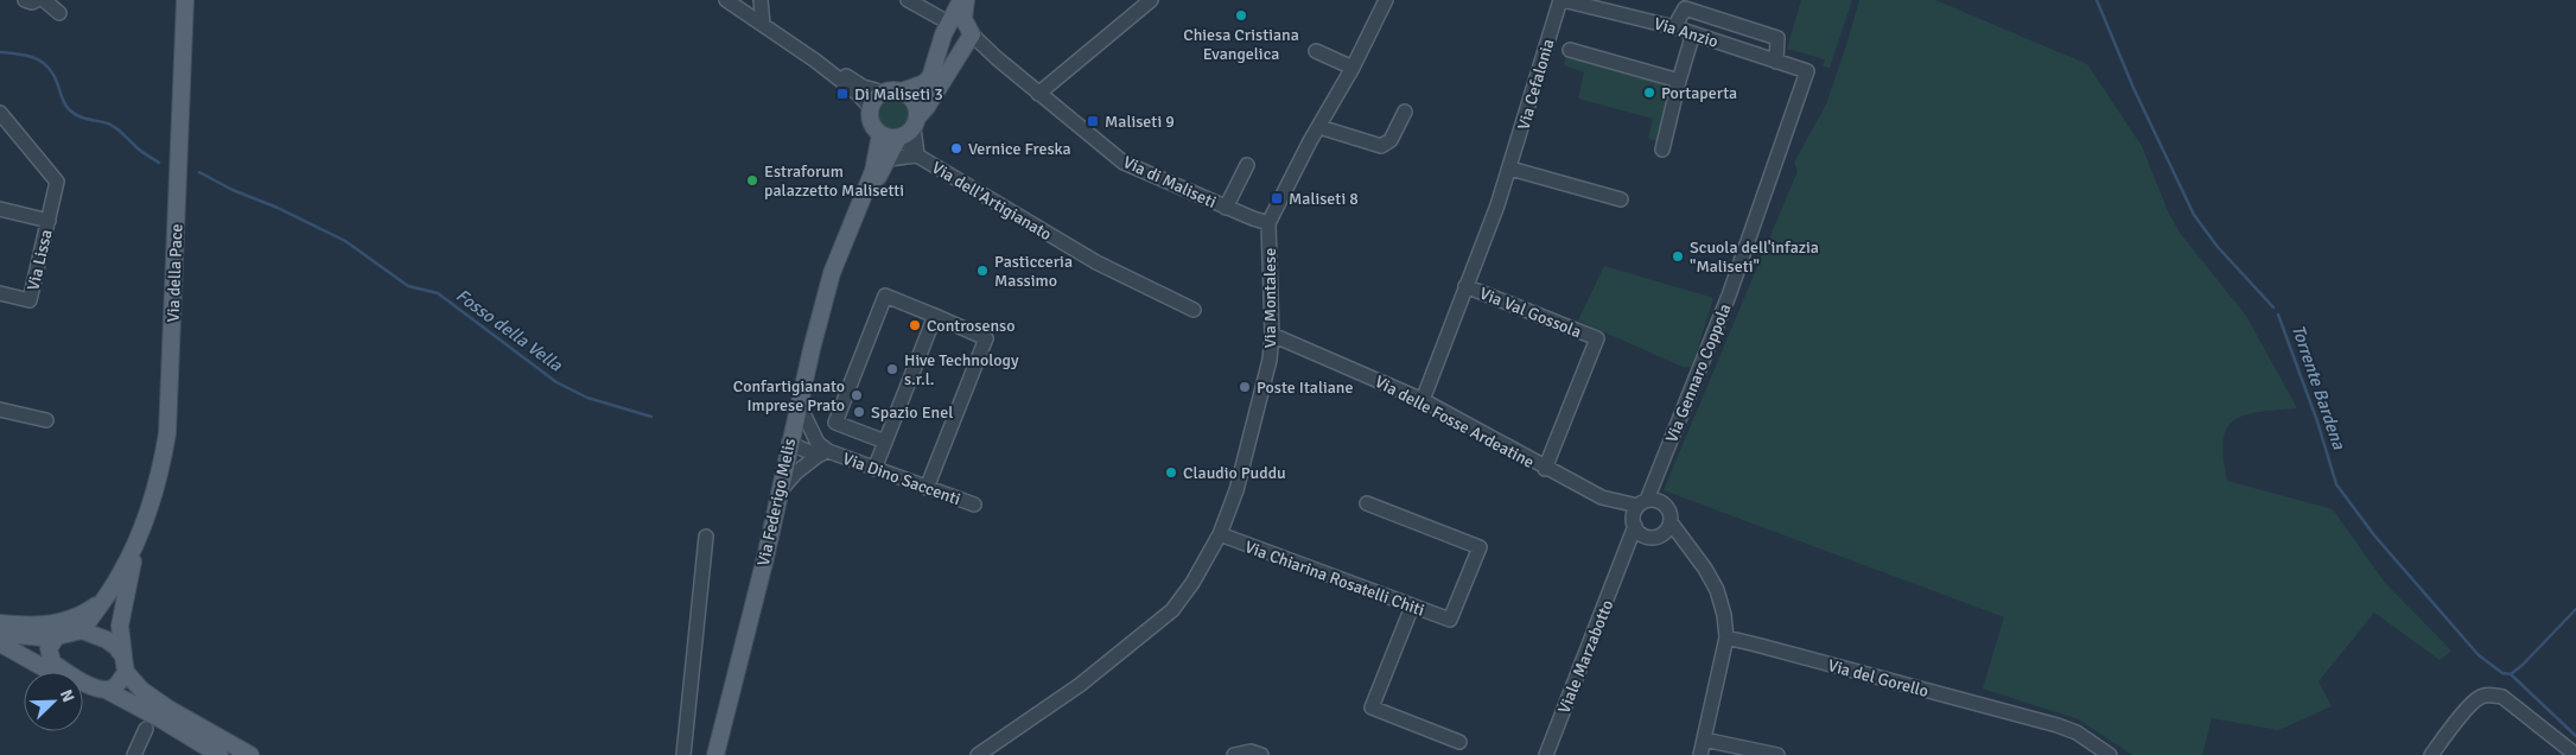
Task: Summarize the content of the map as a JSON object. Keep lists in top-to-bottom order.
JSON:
{
  "streets": {
    "main road": ["Via della Pace", "Via Federigo Melis"],
    "street": [
      "Via Anzio",
      "Via Cefalonia",
      "Via di Maliseti",
      "Via dell'Artigianato",
      "Via Lissa",
      "Via Montalese",
      "Via Val Gossola",
      "Via Gennaro Coppola",
      "Via delle Fosse Ardeatine",
      "Via Dino Saccenti",
      "Via Chiarina Rosatelli Chiti",
      "Viale Marzabotto",
      "Via del Gorello"
    ]
  },
  "crossings": [
    ["Via Anzio", "Via Cefalonia"],
    ["Via Anzio", "Via Gennaro Coppola"],
    ["Via Cefalonia", "Via Val Gossola"],
    ["Via Cefalonia", "Via delle Fosse Ardeatine"],
    ["Via di Maliseti", "Via Montalese"],
    ["Via di Maliseti", "Via Federigo Melis"],
    ["Via dell'Artigianato", "Via Federigo Melis"],
    ["Via Montalese", "Via delle Fosse Ardeatine"],
    ["Via Montalese", "Via Chiarina Rosatelli Chiti"],
    ["Via Val Gossola", "Via delle Fosse Ardeatine"],
    ["Via Gennaro Coppola", "Via delle Fosse Ardeatine"],
    ["Via Gennaro Coppola", "Viale Marzabotto"],
    ["Via delle Fosse Ardeatine", "Viale Marzabotto"],
    ["Via Dino Saccenti", "Via Federigo Melis"]
  ],
  "water": ["Fosso della Vella", "Torrente Bardena"],
  "places": {
    "other": [
      "Chiesa Cristiana Evangelica",
      "Portaperta",
      "Vernice Freska",
      "Estraforum palazzetto Malisetti",
      "Scuola dell'infazia \"Maliseti\"",
      "Pasticceria Massimo",
      "Controsenso",
      "Hive Technology s.r.l.",
      "Poste Italiane",
      "Confartigianato Imprese Prato",
      "Spazio Enel",
      "Claudio Puddu"
    ],
    "transit": ["Di Maliseti 3", "Maliseti 9", "Maliseti 8"]
  },
  "north": "top right"
}
